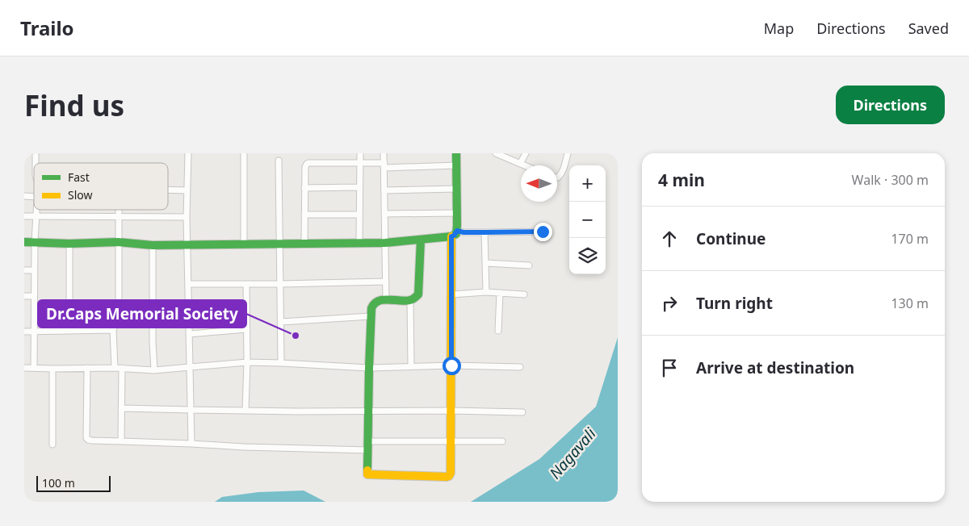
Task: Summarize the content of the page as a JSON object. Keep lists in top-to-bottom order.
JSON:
{
  "water": ["Nagavali"],
  "places": ["Dr.Caps Memorial Society"],
  "legend": ["Fast", "Slow"],
  "scale_bar": "100 m",
  "north": "left",
  "page": {
    "header": "Trailo",
    "nav": ["Map", "Directions", "Saved"],
    "buttons": "Directions",
    "title": "Find us",
    "heading": ["4 min", "Walk · 300 m"],
    "map_buttons": ["+", "−"],
    "list": [
      ["Continue", "170 m"],
      ["Turn right", "130 m"],
      "Arrive at destination"
    ],
    "scale": "100 m"
  }
}
